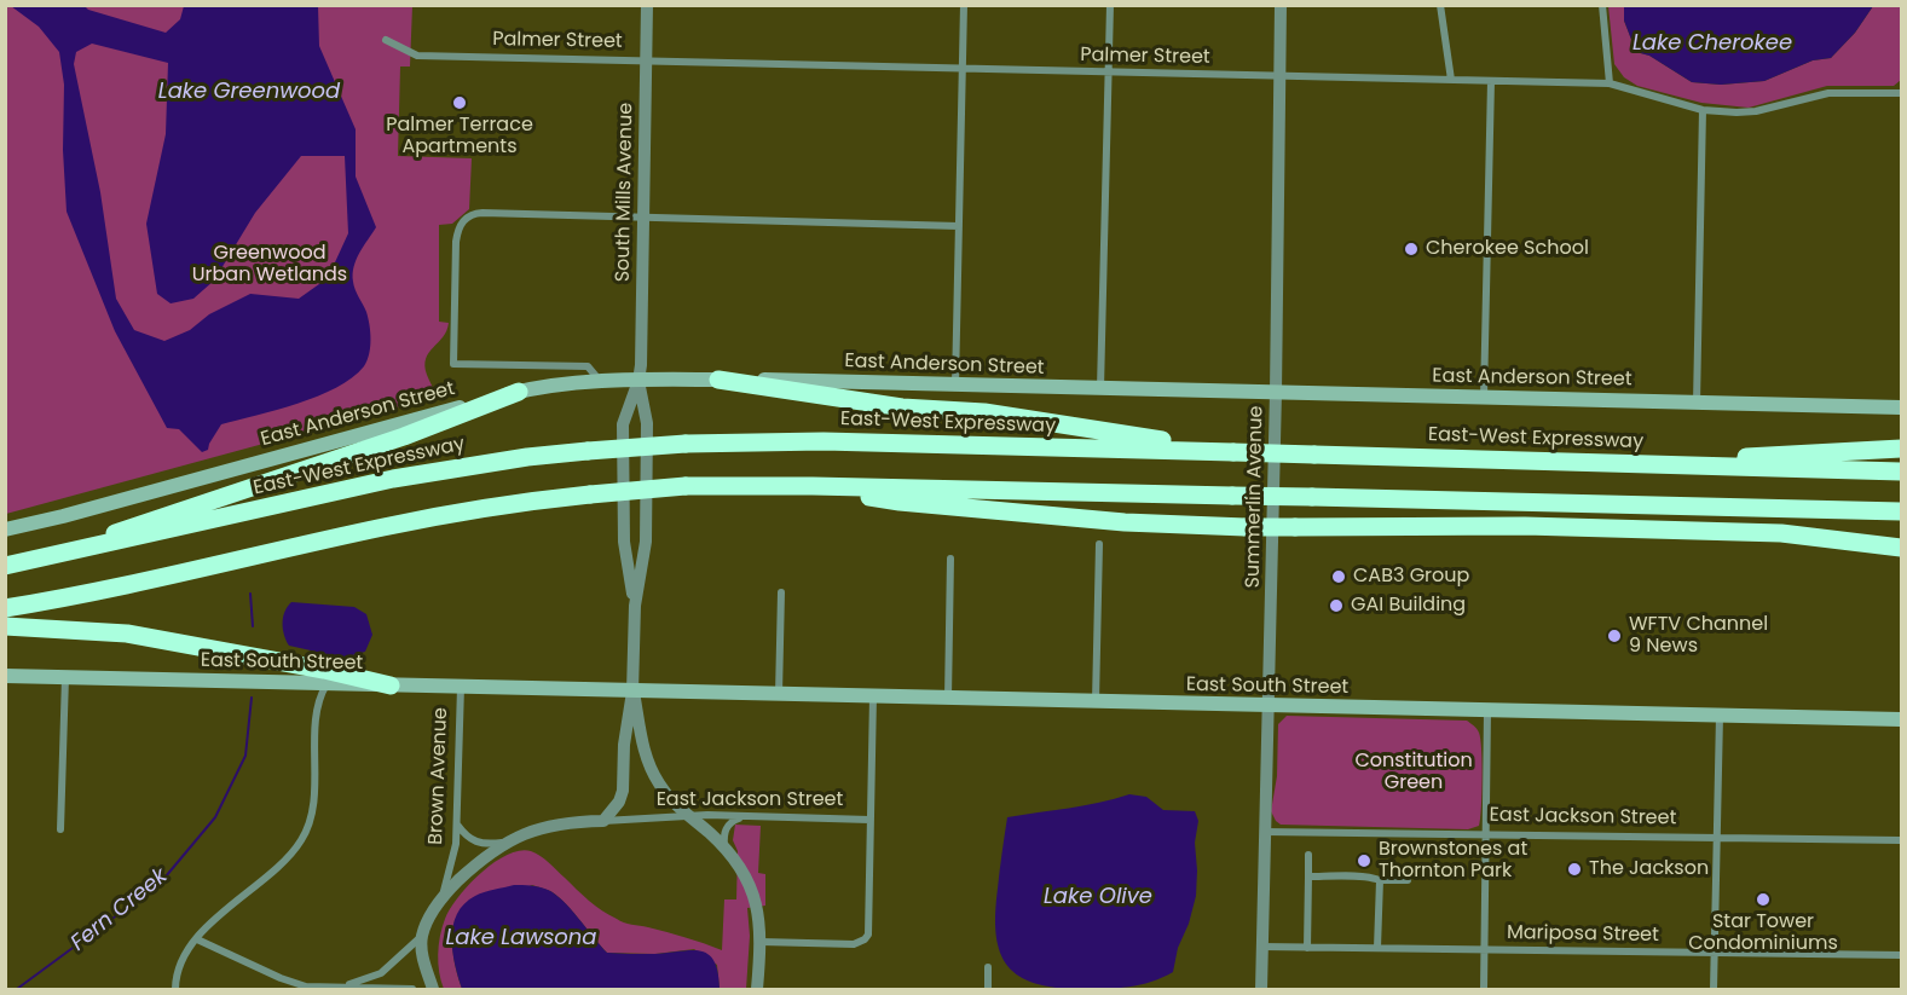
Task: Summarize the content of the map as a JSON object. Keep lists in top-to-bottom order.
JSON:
{
  "streets": {
    "highway": ["East-West Expressway"],
    "main road": ["East Anderson Street", "East South Street"],
    "street": [
      "Palmer Street",
      "South Mills Avenue",
      "Summerlin Avenue",
      "Brown Avenue",
      "East Jackson Street",
      "Mariposa Street"
    ]
  },
  "crossings": [
    ["Palmer Street", "South Mills Avenue"],
    ["Palmer Street", "Summerlin Avenue"],
    ["South Mills Avenue", "East Anderson Street"],
    ["South Mills Avenue", "East South Street"],
    ["South Mills Avenue", "East Jackson Street"],
    ["East Anderson Street", "Summerlin Avenue"],
    ["Summerlin Avenue", "East South Street"],
    ["Summerlin Avenue", "East Jackson Street"],
    ["Summerlin Avenue", "Mariposa Street"],
    ["East South Street", "Brown Avenue"],
    ["Brown Avenue", "East Jackson Street"]
  ],
  "water": [
    "Lake Cherokee",
    "Lake Greenwood",
    "Lake Olive",
    "Fern Creek",
    "Lake Lawsona"
  ],
  "parks": ["Greenwood Urban Wetlands", "Constitution Green"],
  "places": [
    "Palmer Terrace Apartments",
    "Cherokee School",
    "CAB3 Group",
    "GAI Building",
    "WFTV Channel 9 News",
    "Brownstones at Thornton Park",
    "The Jackson",
    "Star Tower Condominiums"
  ]
}
